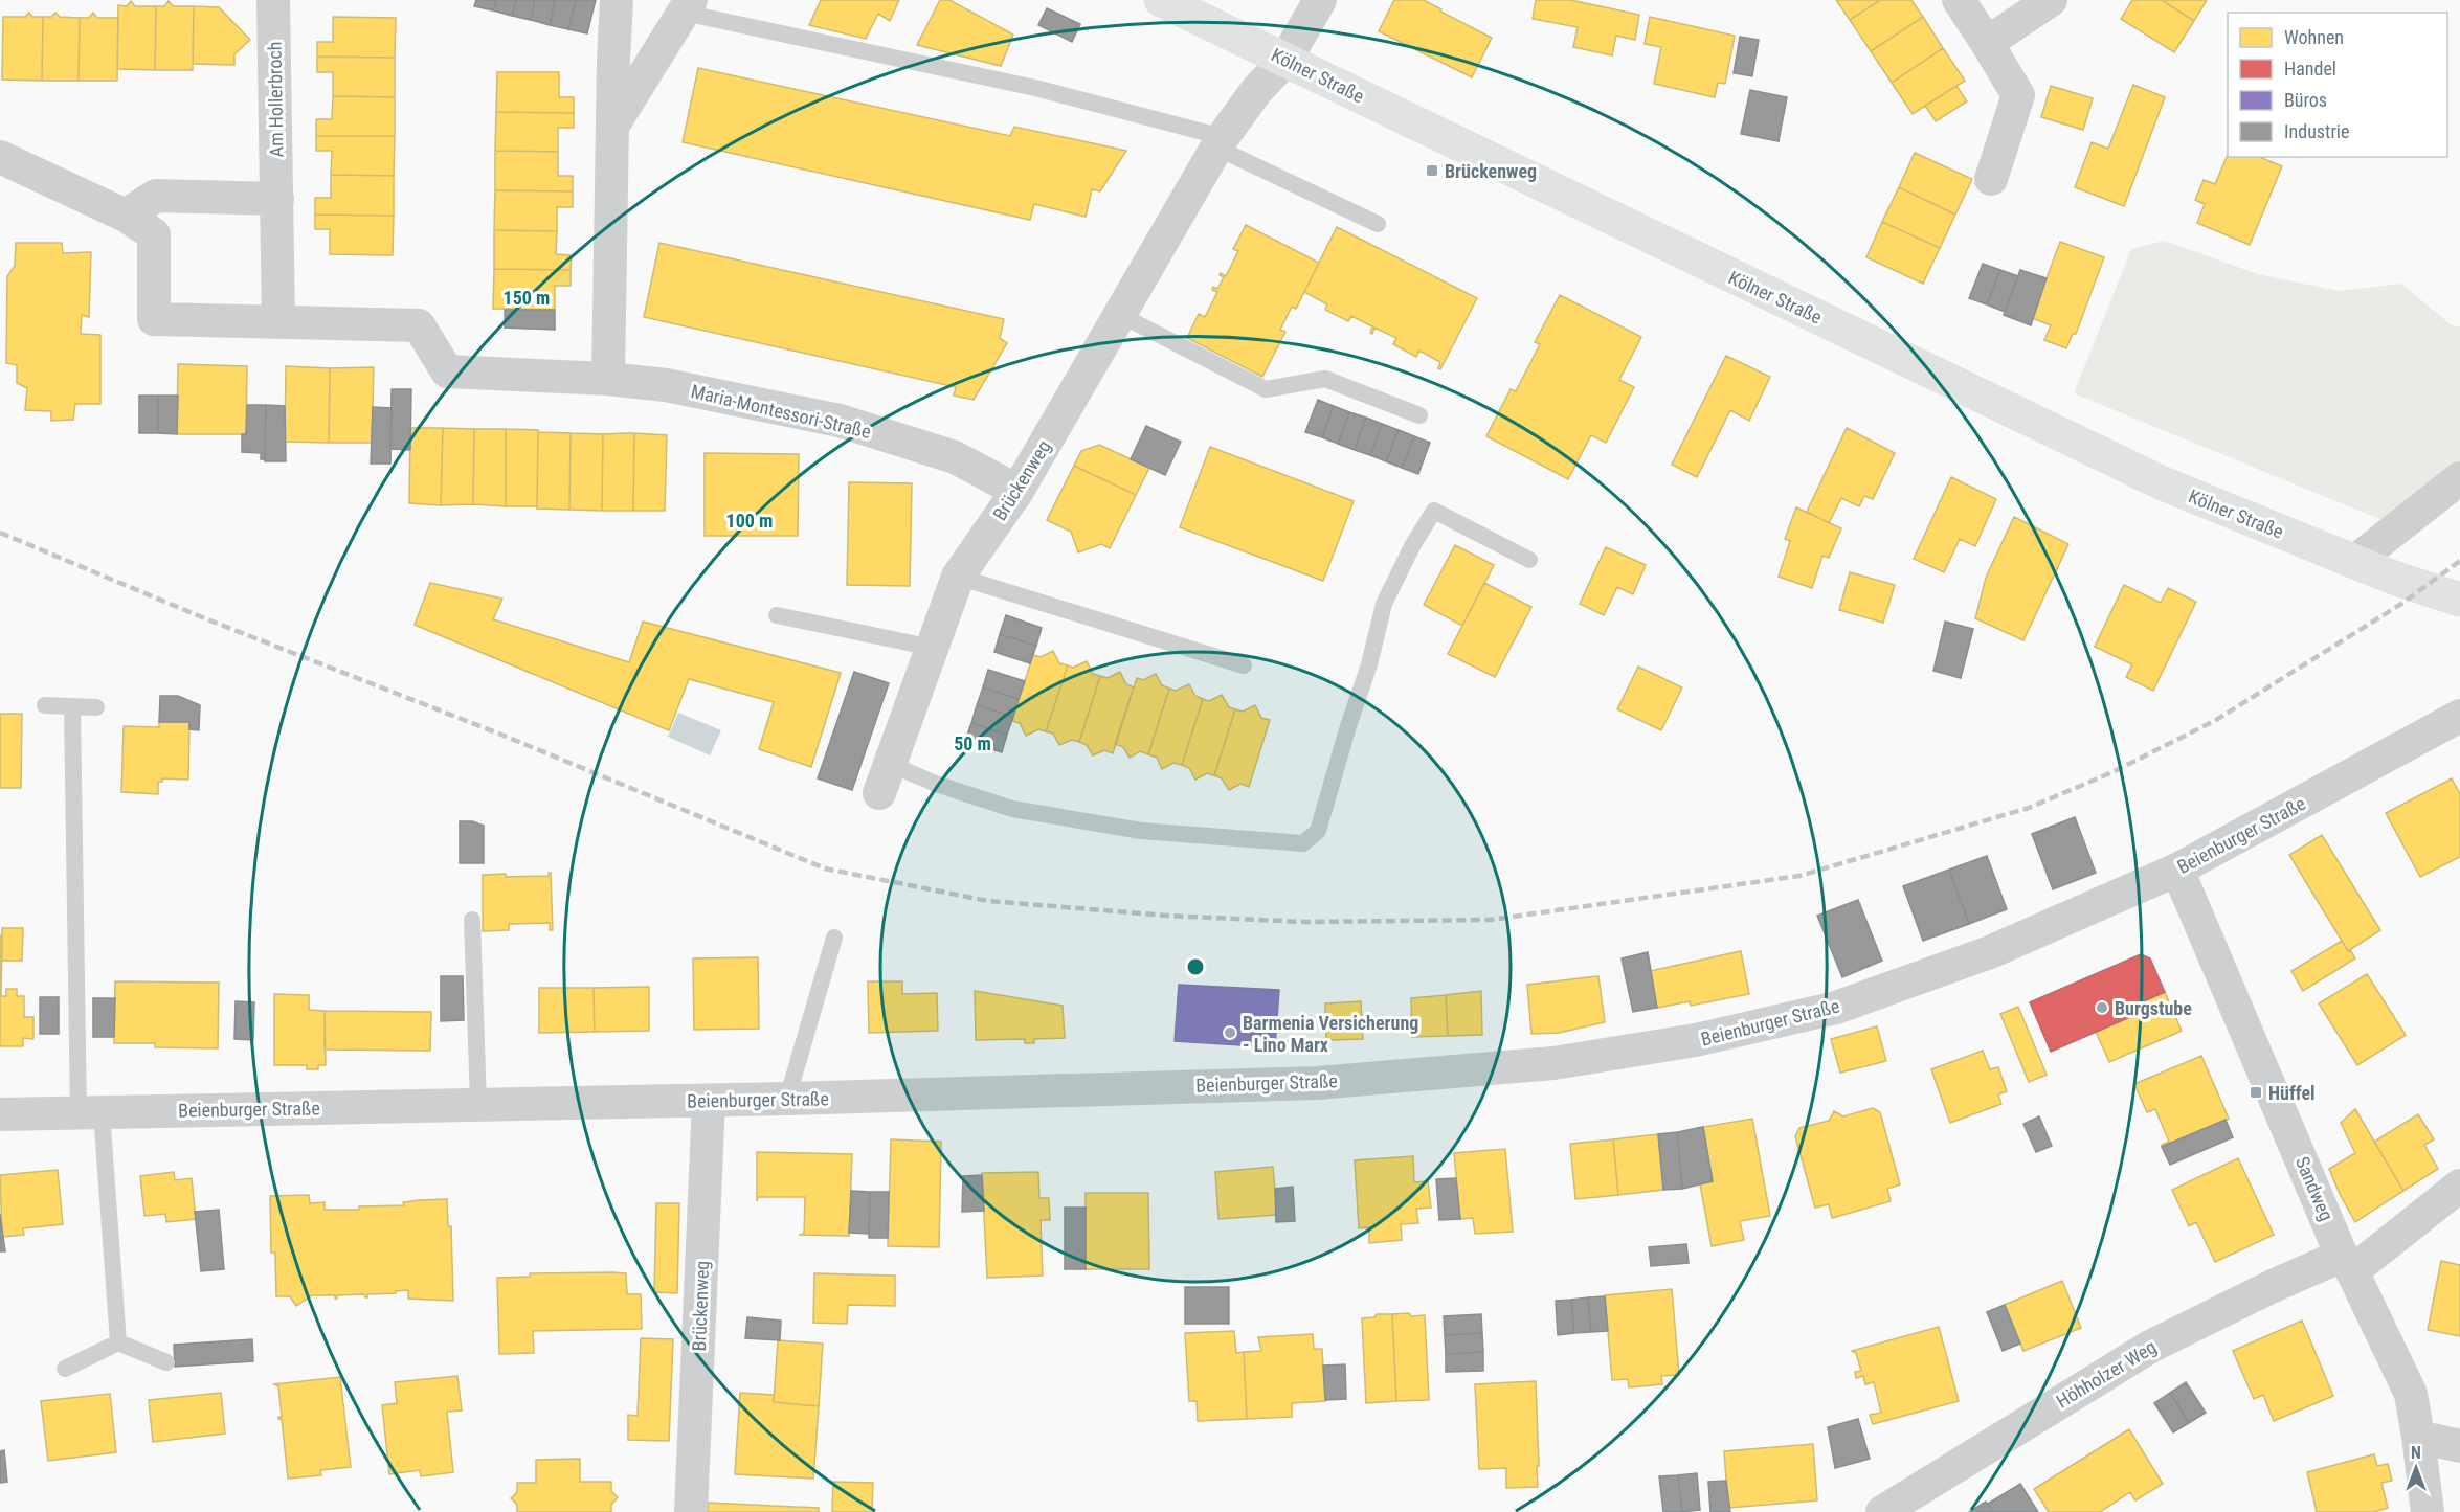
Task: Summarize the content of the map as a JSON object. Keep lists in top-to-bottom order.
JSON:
{
  "streets": {
    "main road": ["Kölner Straße"],
    "street": [
      "Am Hollerbroch",
      "Maria-Montessori-Straße",
      "Brückenweg",
      "Beienburger Straße",
      "Sandweg",
      "Höhholzer Weg"
    ]
  },
  "crossings": [
    ["Kölner Straße", "Brückenweg"],
    ["Am Hollerbroch", "Maria-Montessori-Straße"],
    ["Maria-Montessori-Straße", "Brückenweg"],
    ["Brückenweg", "Beienburger Straße"],
    ["Beienburger Straße", "Sandweg"],
    ["Sandweg", "Höhholzer Weg"]
  ],
  "places": {
    "transit": ["Brückenweg", "Hüffel"],
    "other": ["Burgstube", "Barmenia Versicherung - Lino Marx"]
  },
  "legend": [
    "Wohnen",
    "Handel",
    "Büros",
    "Industrie"
  ],
  "north": "top",
  "rings": ["150 m", "100 m", "50 m"]
}
